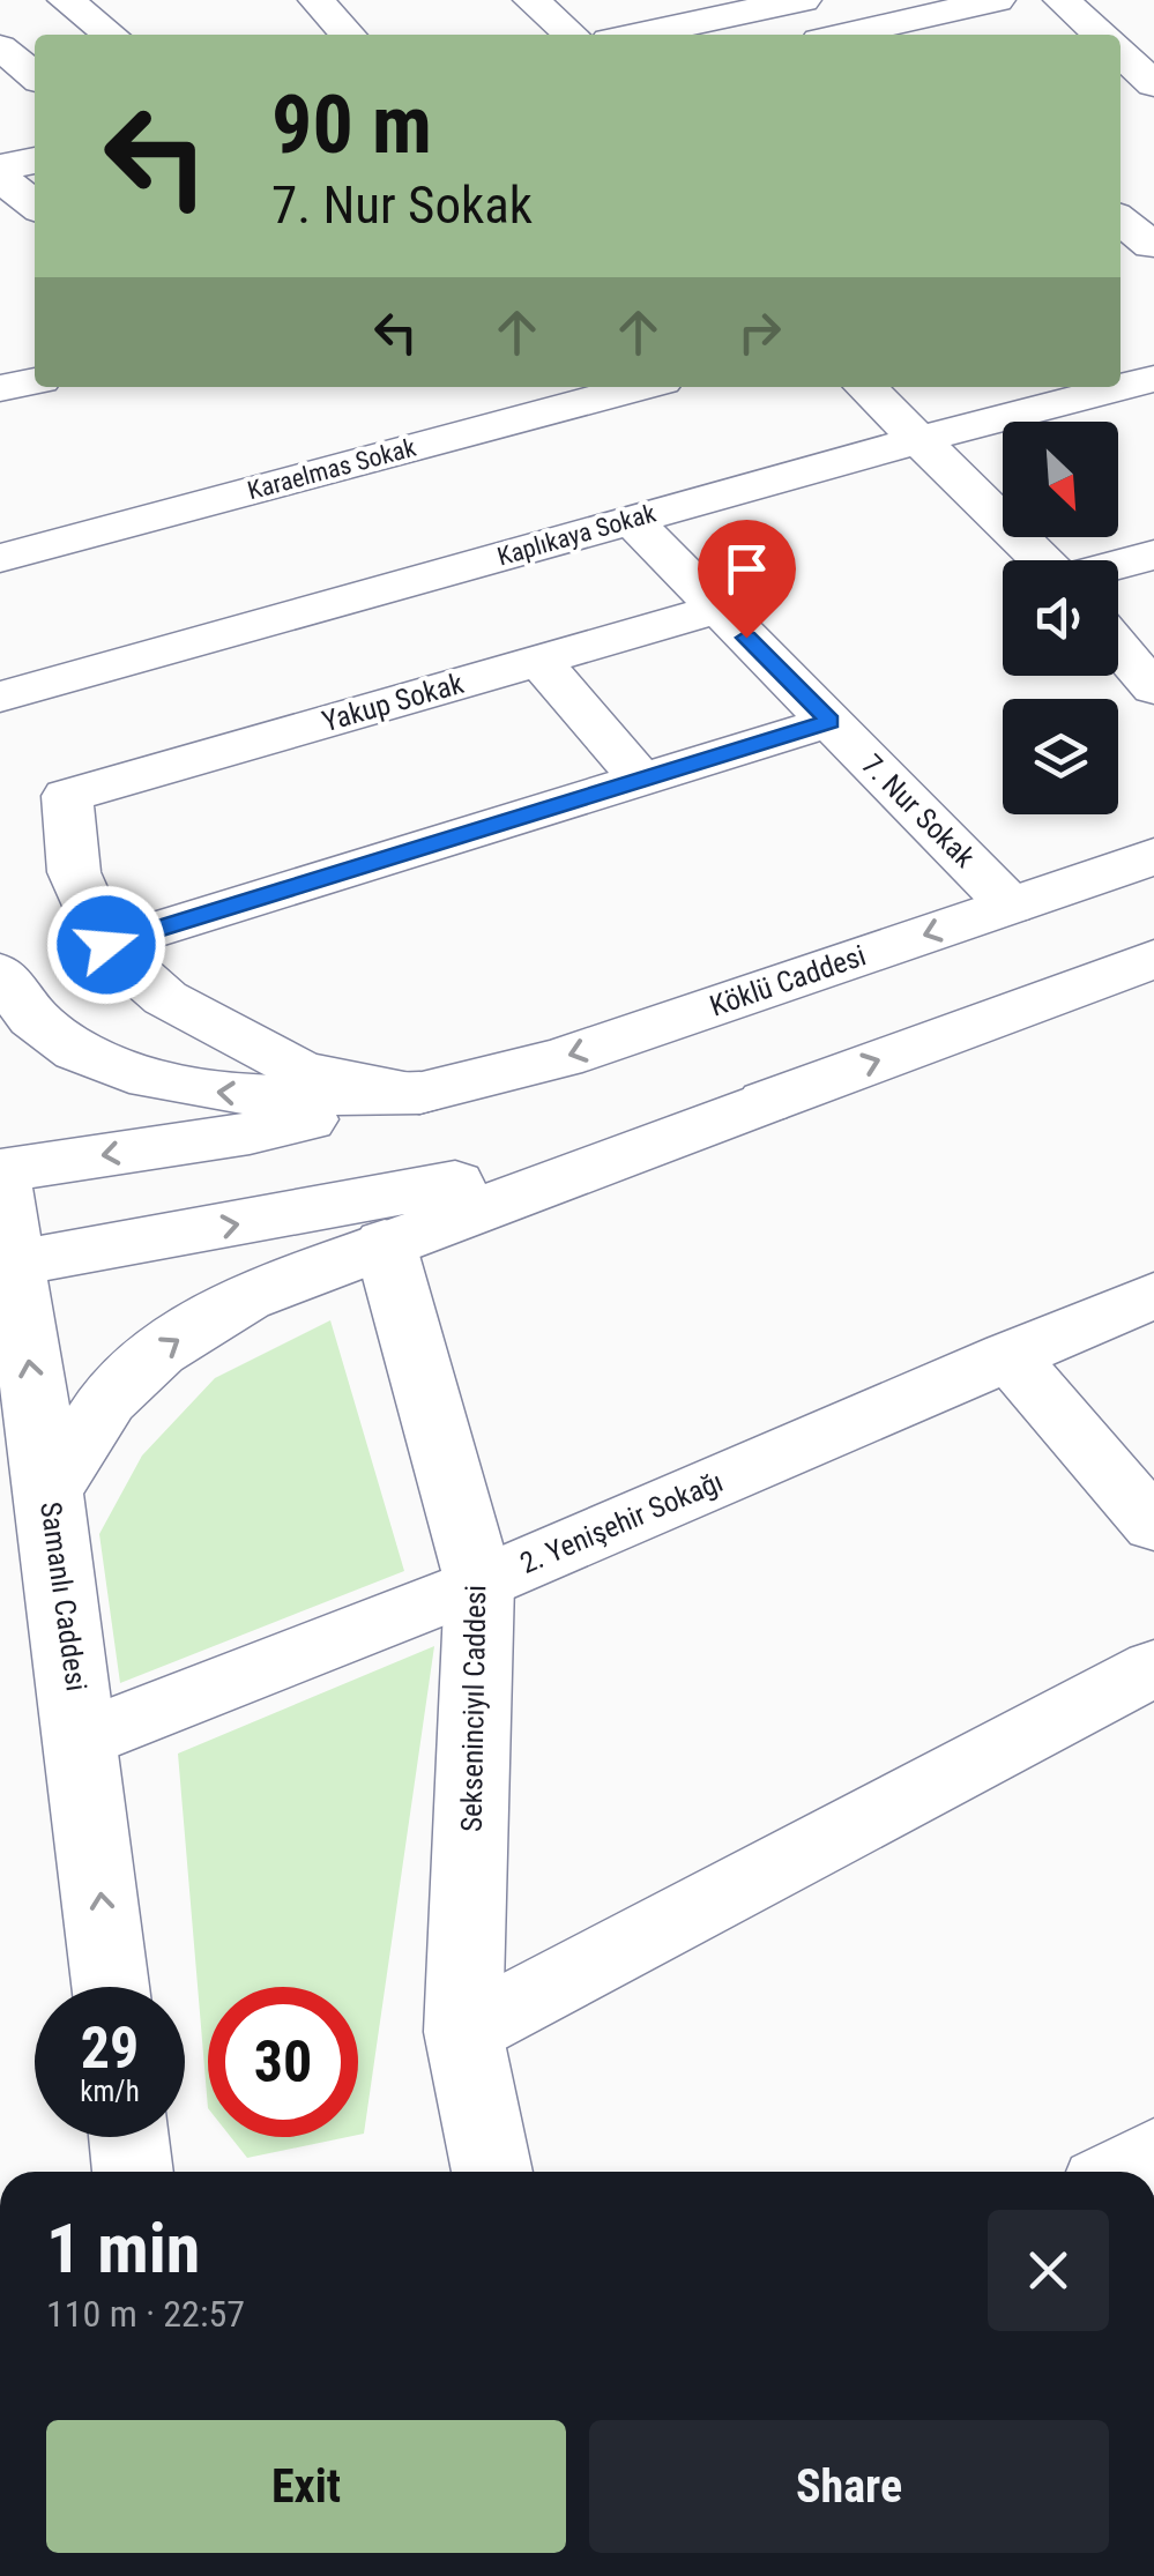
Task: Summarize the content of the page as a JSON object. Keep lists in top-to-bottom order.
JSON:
{
  "streets": {
    "main road": ["Köklü Caddesi", "Samanlı Caddesi", "Sekseninciyıl Caddesi"],
    "street": [
      "Karaelmas Sokak",
      "Kaplıkaya Sokak",
      "Yakup Sokak",
      "7. Nur Sokak",
      "2. Yenişehir Sokağı"
    ]
  },
  "crossings": [
    ["Kaplıkaya Sokak", "7. Nur Sokak"],
    ["Yakup Sokak", "7. Nur Sokak"],
    ["7. Nur Sokak", "Köklü Caddesi"],
    ["2. Yenişehir Sokağı", "Samanlı Caddesi"],
    ["2. Yenişehir Sokağı", "Sekseninciyıl Caddesi"]
  ],
  "one_way": ["Samanlı Caddesi"],
  "north": "bottom right",
  "page": {
    "turn": ["90 m", "7. Nur Sokak"],
    "speed": "29 km/h",
    "limit": "30",
    "heading": ["1 min", "110 m · 22:57"],
    "buttons": ["Exit", "Share"]
  }
}
